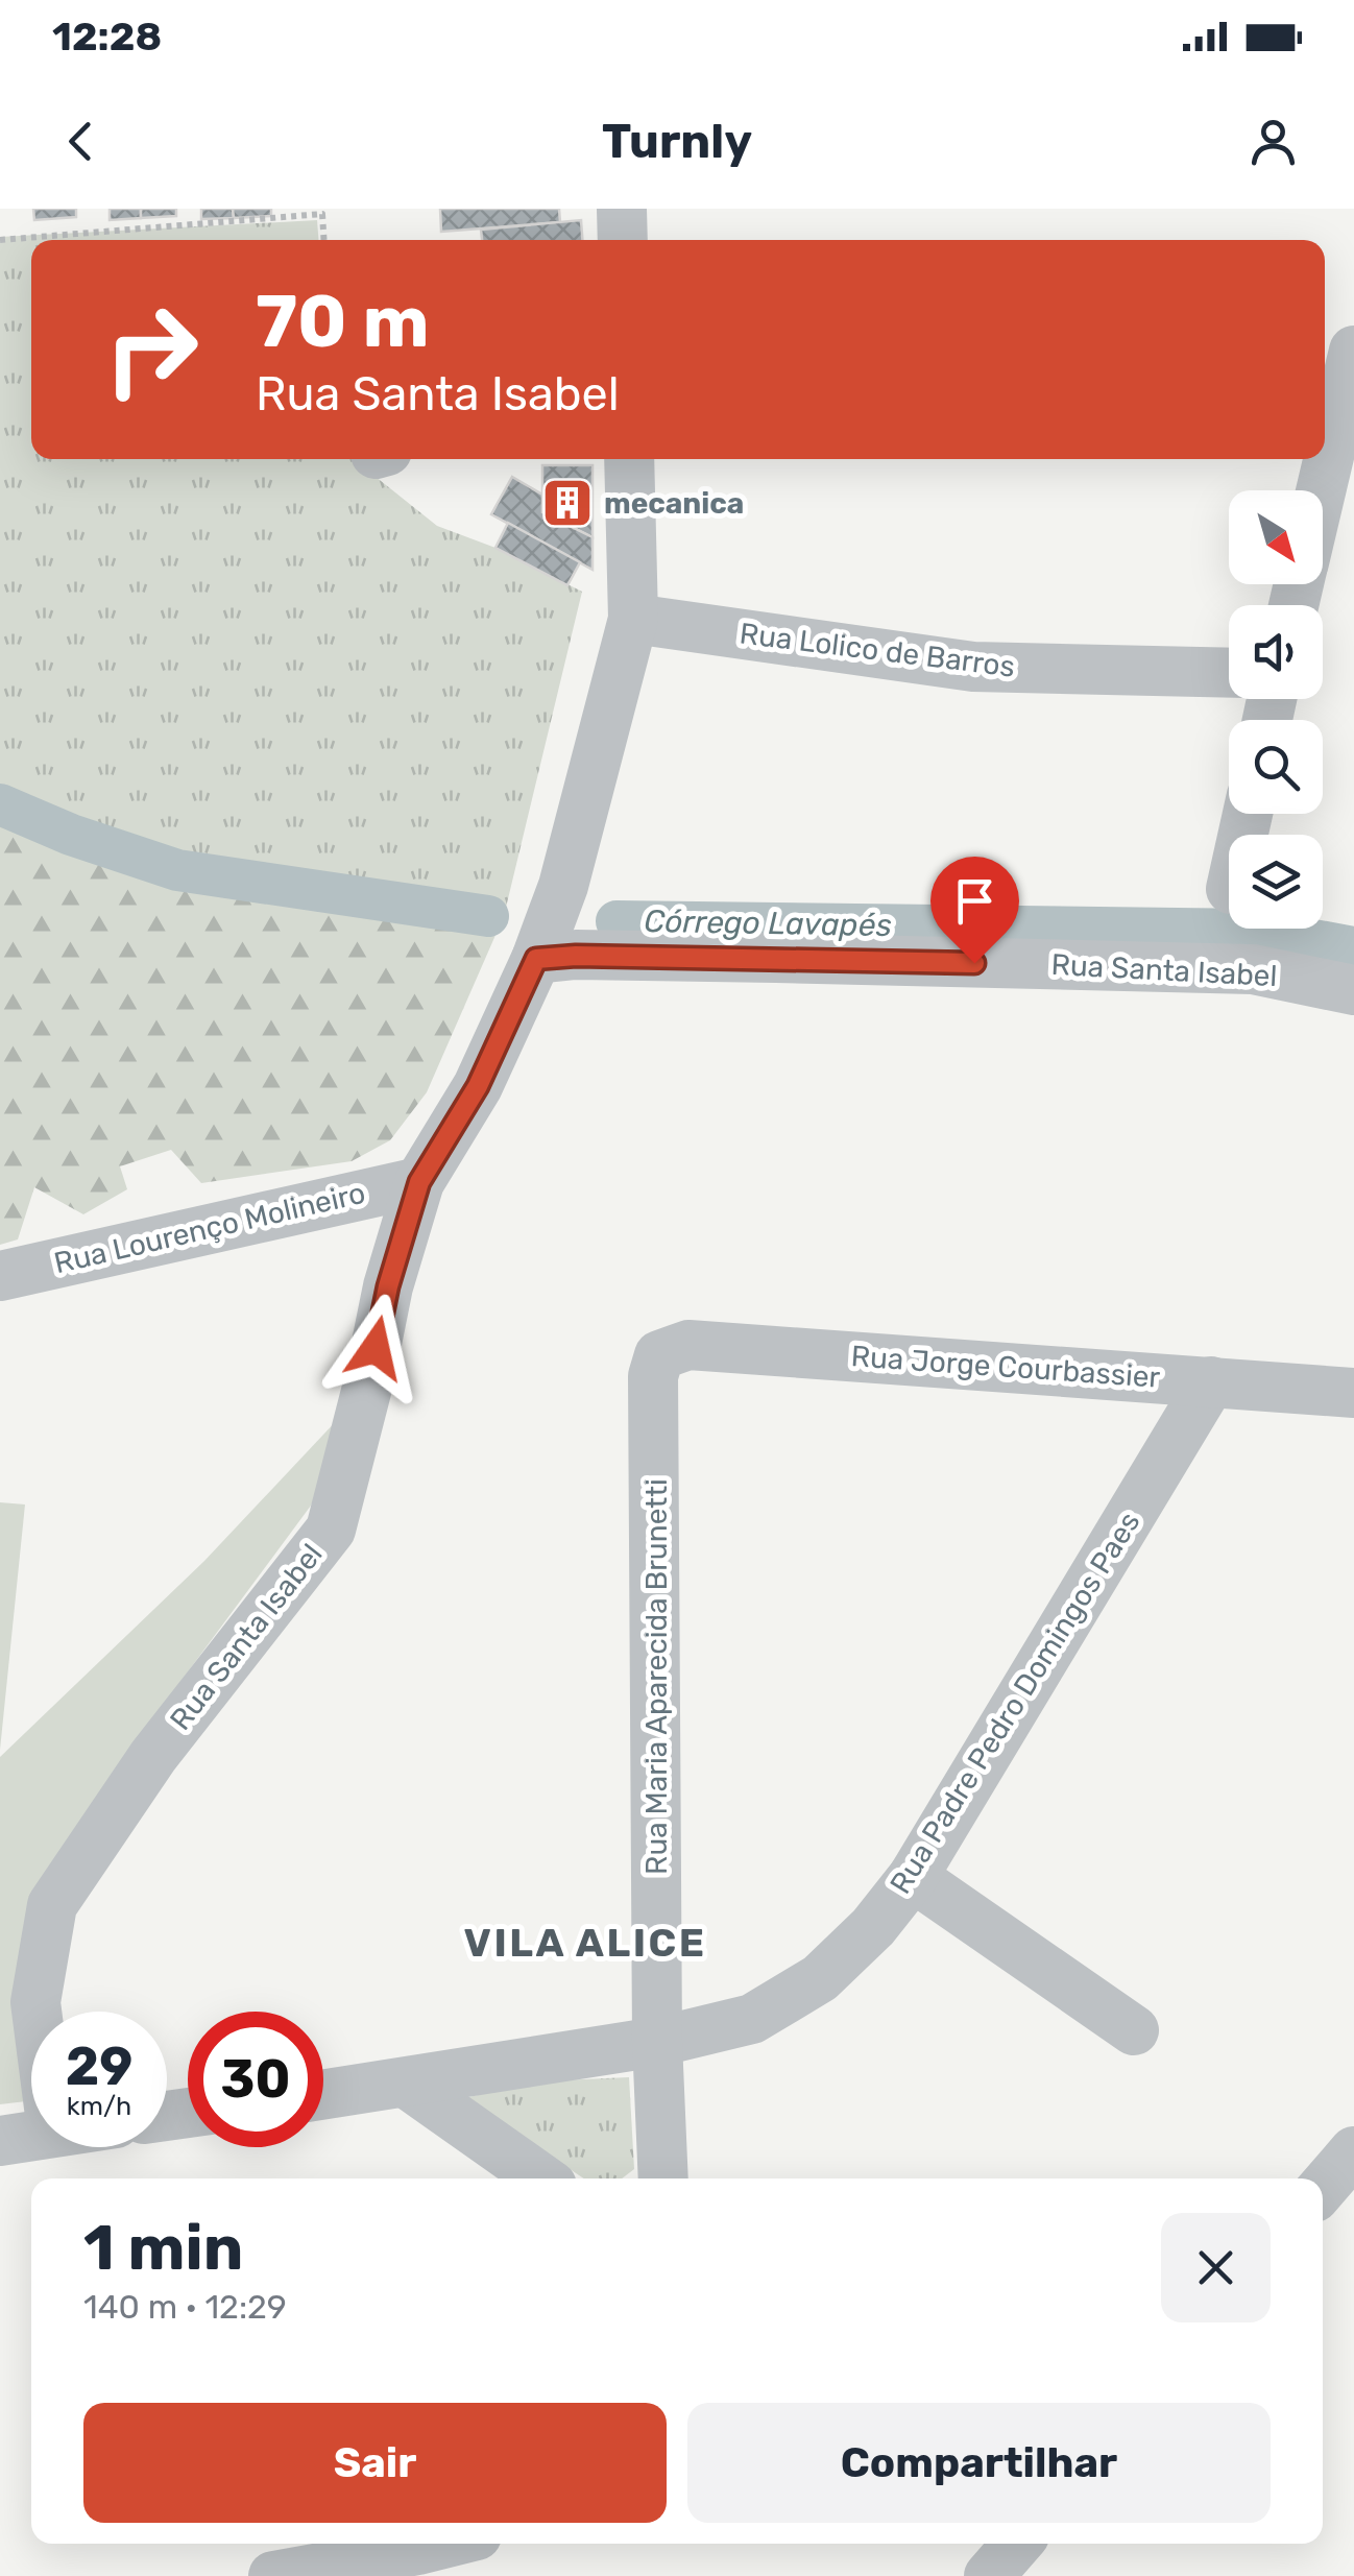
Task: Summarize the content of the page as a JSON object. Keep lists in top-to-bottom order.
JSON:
{
  "streets": {
    "street": [
      "Rua Lolico de Barros",
      "Rua Santa Isabel",
      "Rua Lourenço Molineiro",
      "Rua Jorge Courbassier",
      "Rua Maria Aparecida Brunetti",
      "Rua Padre Pedro Domingos Paes"
    ]
  },
  "crossings": [
    ["Rua Santa Isabel", "Rua Lourenço Molineiro"],
    ["Rua Jorge Courbassier", "Rua Maria Aparecida Brunetti"],
    ["Rua Jorge Courbassier", "Rua Padre Pedro Domingos Paes"],
    ["Rua Maria Aparecida Brunetti", "Rua Padre Pedro Domingos Paes"]
  ],
  "districts": ["VILA ALICE"],
  "water": ["Córrego Lavapés"],
  "places": {
    "building": ["mecanica"]
  },
  "north": "bottom right",
  "page": {
    "status": "12:28",
    "header": "Turnly",
    "turn": ["70 m", "Rua Santa Isabel"],
    "speed": "29 km/h",
    "limit": "30",
    "heading": ["1 min", "140 m · 12:29"],
    "buttons": ["Sair", "Compartilhar"]
  }
}
